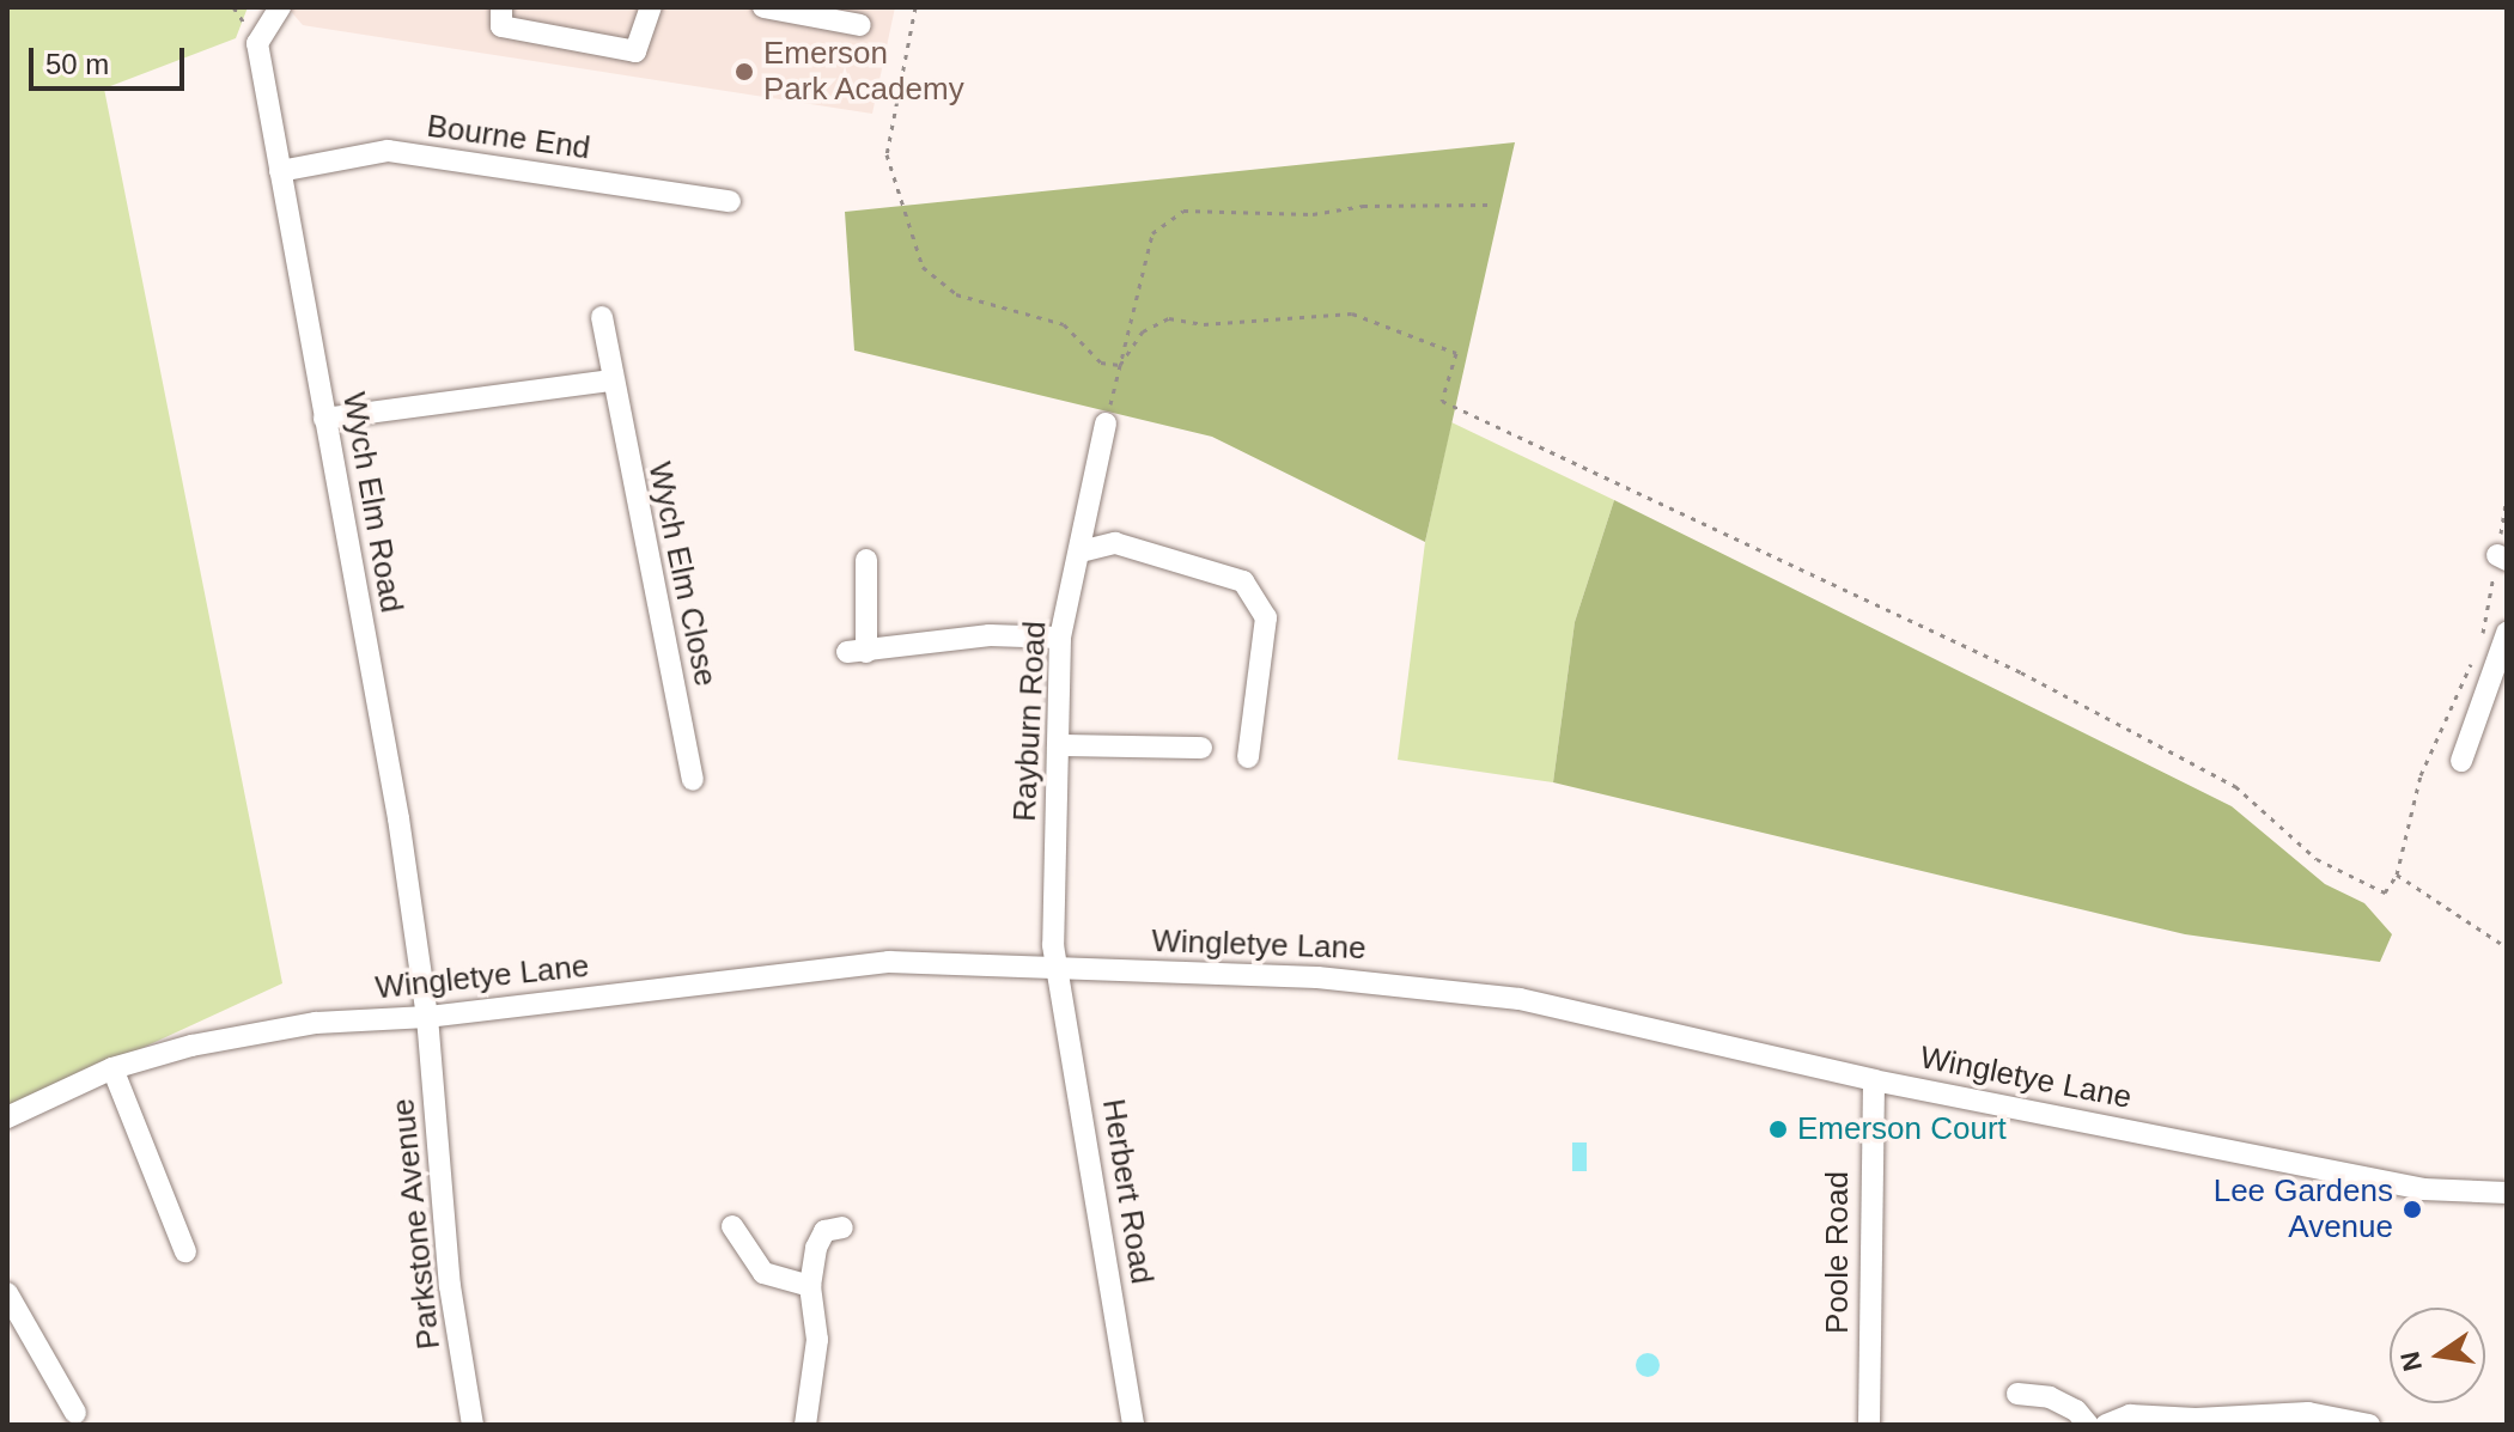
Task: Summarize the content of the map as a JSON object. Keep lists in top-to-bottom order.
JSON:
{
  "streets": {
    "street": [
      "Bourne End",
      "Wych Elm Road",
      "Wych Elm Close",
      "Rayburn Road",
      "Wingletye Lane",
      "Herbert Road",
      "Parkstone Avenue",
      "Poole Road"
    ]
  },
  "crossings": [
    ["Bourne End", "Wych Elm Road"],
    ["Wych Elm Road", "Wingletye Lane"],
    ["Wych Elm Road", "Parkstone Avenue"],
    ["Rayburn Road", "Wingletye Lane"],
    ["Rayburn Road", "Herbert Road"],
    ["Wingletye Lane", "Herbert Road"],
    ["Wingletye Lane", "Parkstone Avenue"],
    ["Wingletye Lane", "Poole Road"]
  ],
  "places": ["Emerson Park Academy", "Emerson Court", "Lee Gardens Avenue"],
  "scale_bar": "50 m",
  "north": "left"
}
